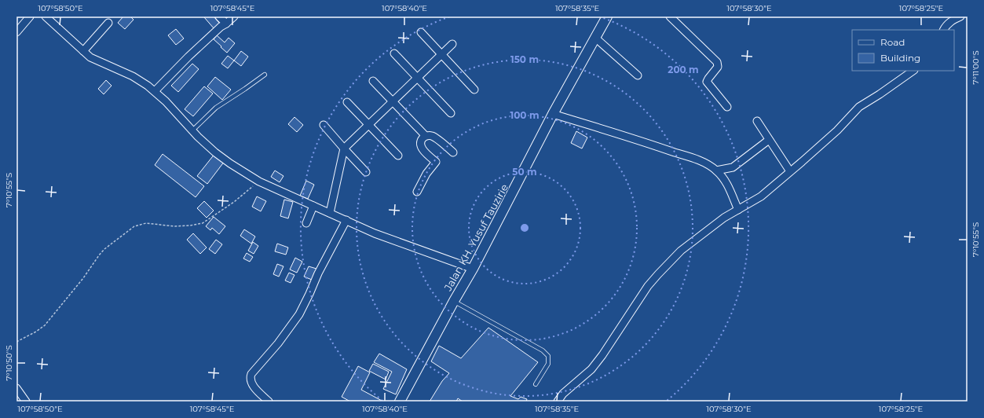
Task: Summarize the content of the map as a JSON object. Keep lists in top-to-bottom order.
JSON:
{
  "streets": {
    "main road": ["Jalan KH. Yusuf Tauzirie"]
  },
  "legend": ["Road", "Building"],
  "coordinates": [
    "107°58'50\"E",
    "107°58'45\"E",
    "107°58'40\"E",
    "107°58'35\"E",
    "107°58'30\"E",
    "107°58'25\"E",
    "7°11'00\"S",
    "7°10'55\"S",
    "7°10'50\"S"
  ],
  "rings": [
    "150 m",
    "200 m",
    "100 m",
    "50 m"
  ]
}
